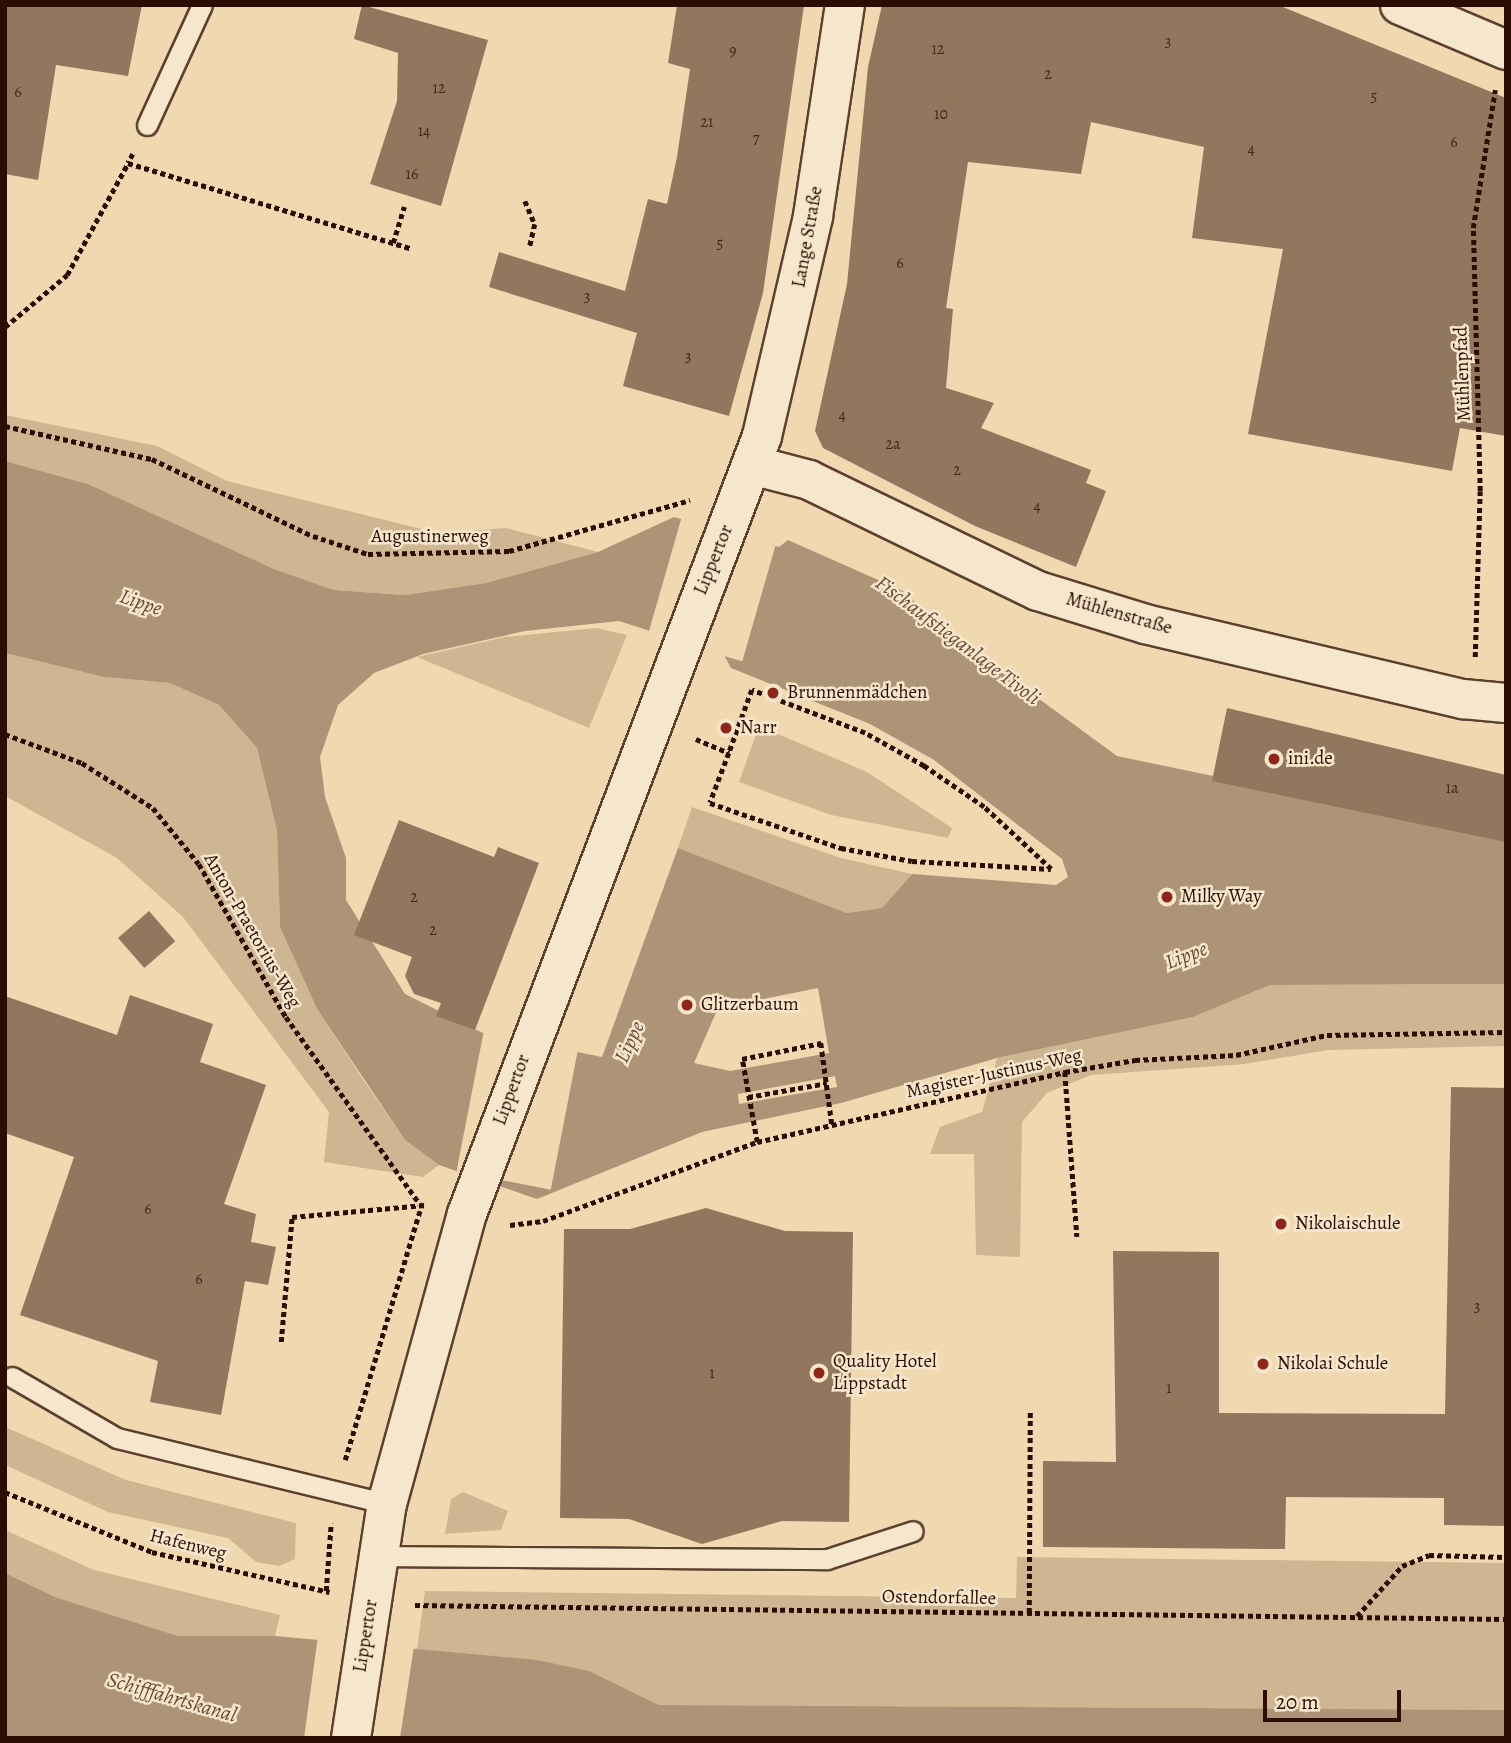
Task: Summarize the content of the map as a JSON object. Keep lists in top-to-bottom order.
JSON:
{
  "streets": {
    "street": ["Lange Straße", "Lippertor", "Mühlenstraße"],
    "path": [
      "Mühlenpfad",
      "Augustinerweg",
      "Anton-Praetorius-Weg",
      "Magister-Justinus-Weg",
      "Hafenweg",
      "Ostendorfallee"
    ]
  },
  "crossings": [
    ["Lange Straße", "Lippertor"],
    ["Lange Straße", "Mühlenstraße"],
    ["Mühlenpfad", "Mühlenstraße"],
    ["Lippertor", "Mühlenstraße"],
    ["Lippertor", "Hafenweg"],
    ["Lippertor", "Ostendorfallee"],
    ["Hafenweg", "Ostendorfallee"]
  ],
  "water": ["Lippe", "Fischaufstieganlage Tivoli", "Schifffahrtskanal"],
  "places": [
    "Brunnenmädchen",
    "Narr",
    "ini.de",
    "Milky Way",
    "Glitzerbaum",
    "Nikolaischule",
    "Nikolai Schule",
    "Quality Hotel Lippstadt"
  ],
  "house_numbers": [
    "3",
    "12",
    "9",
    "2",
    "12",
    "6",
    "5",
    "10",
    "21",
    "14",
    "7",
    "6",
    "4",
    "16",
    "5",
    "6",
    "3",
    "3",
    "4",
    "2a",
    "2",
    "4",
    "1a",
    "2",
    "2",
    "6",
    "6",
    "3",
    "1",
    "1"
  ],
  "scale_bar": "20 m"
}
